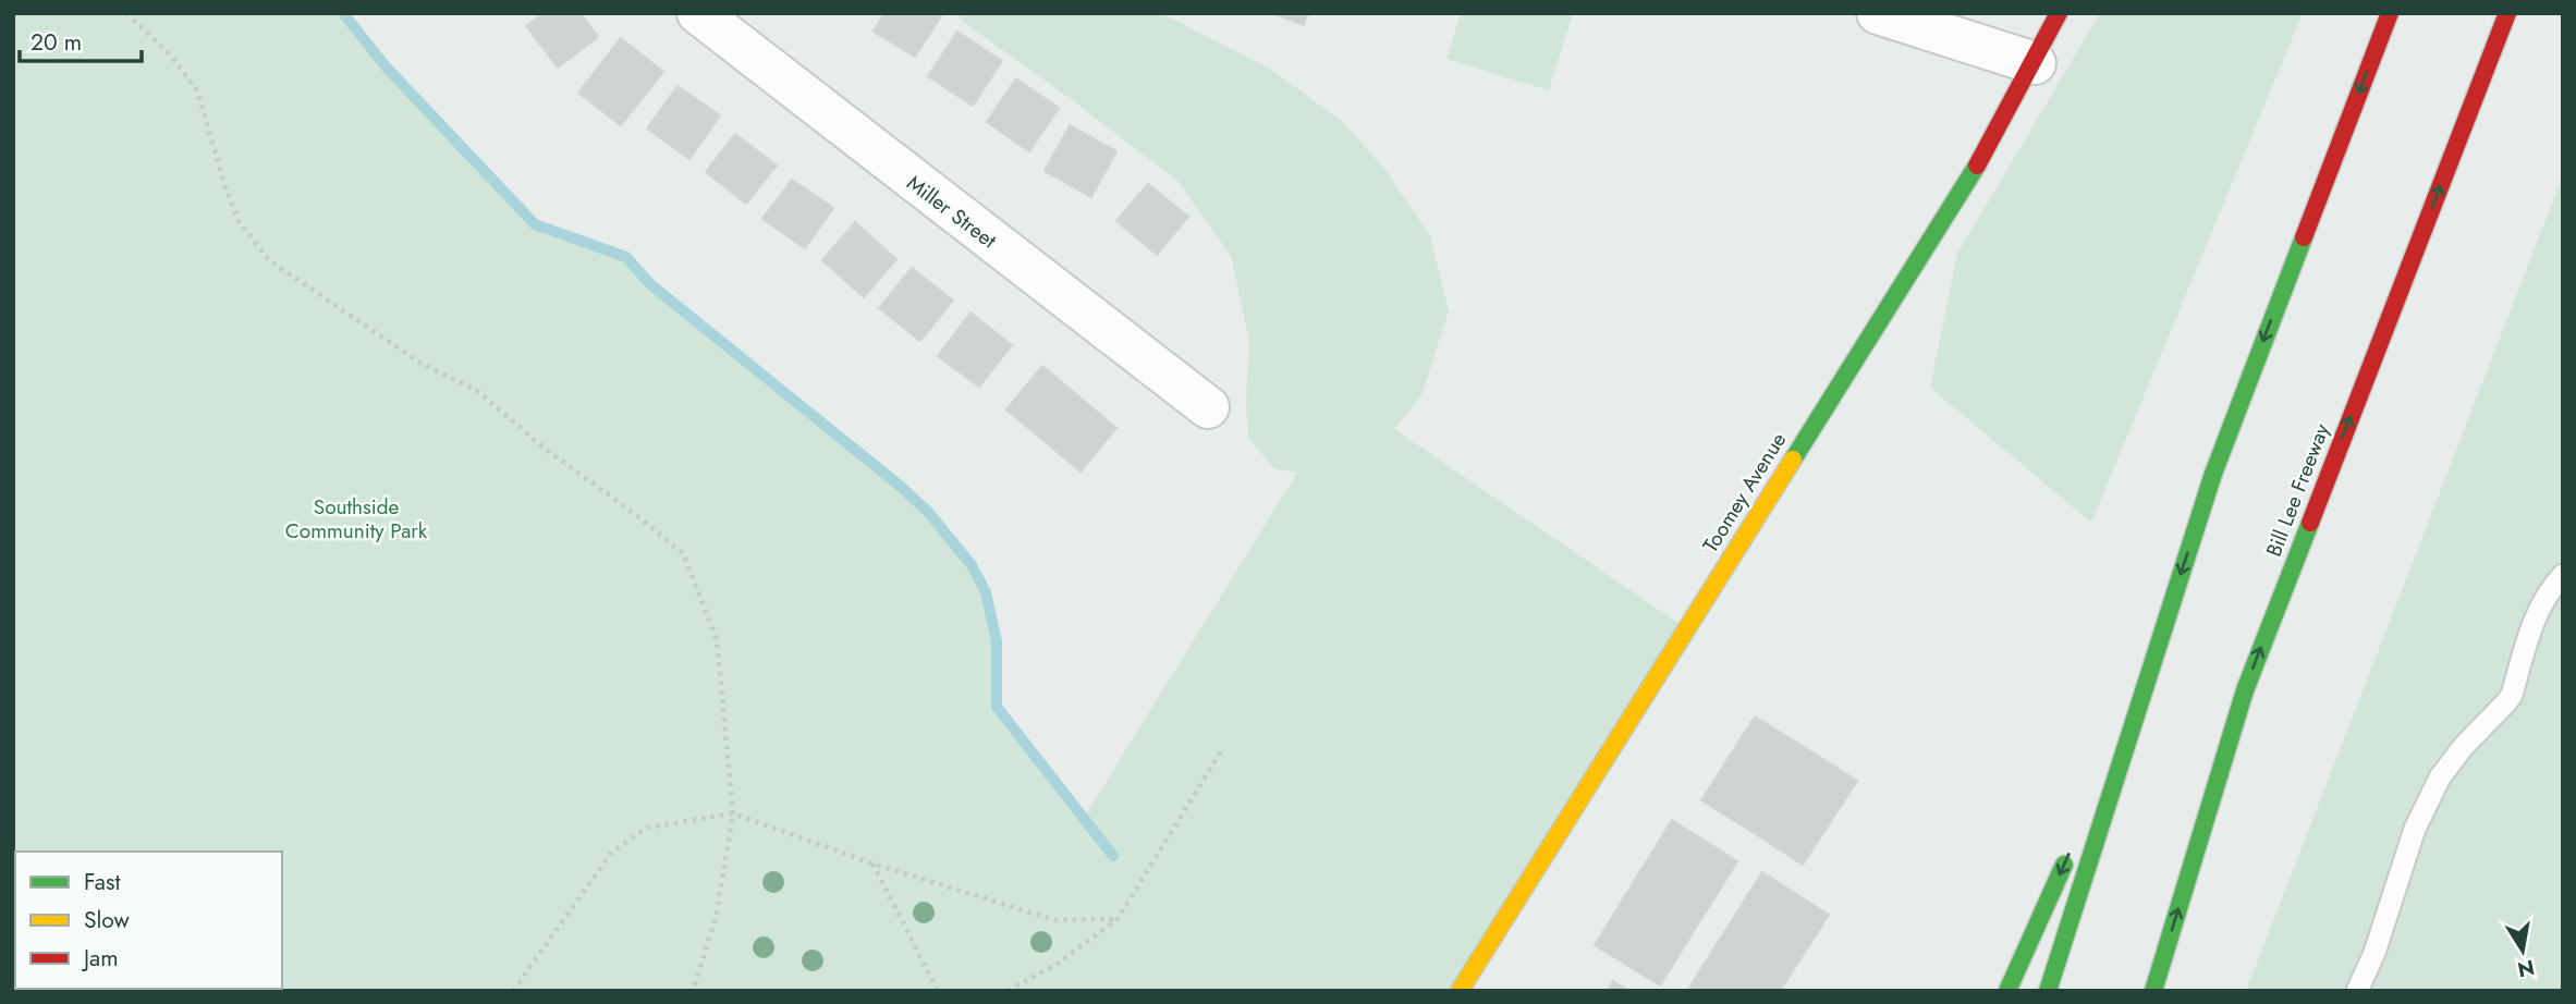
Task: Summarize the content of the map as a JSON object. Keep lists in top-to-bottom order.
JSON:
{
  "streets": {
    "main road": ["Bill Lee Freeway", "Toomey Avenue"],
    "street": ["Miller Street"]
  },
  "parks": ["Southside Community Park"],
  "legend": ["Fast", "Slow", "Jam"],
  "scale_bar": "20 m",
  "north": "bottom"
}
